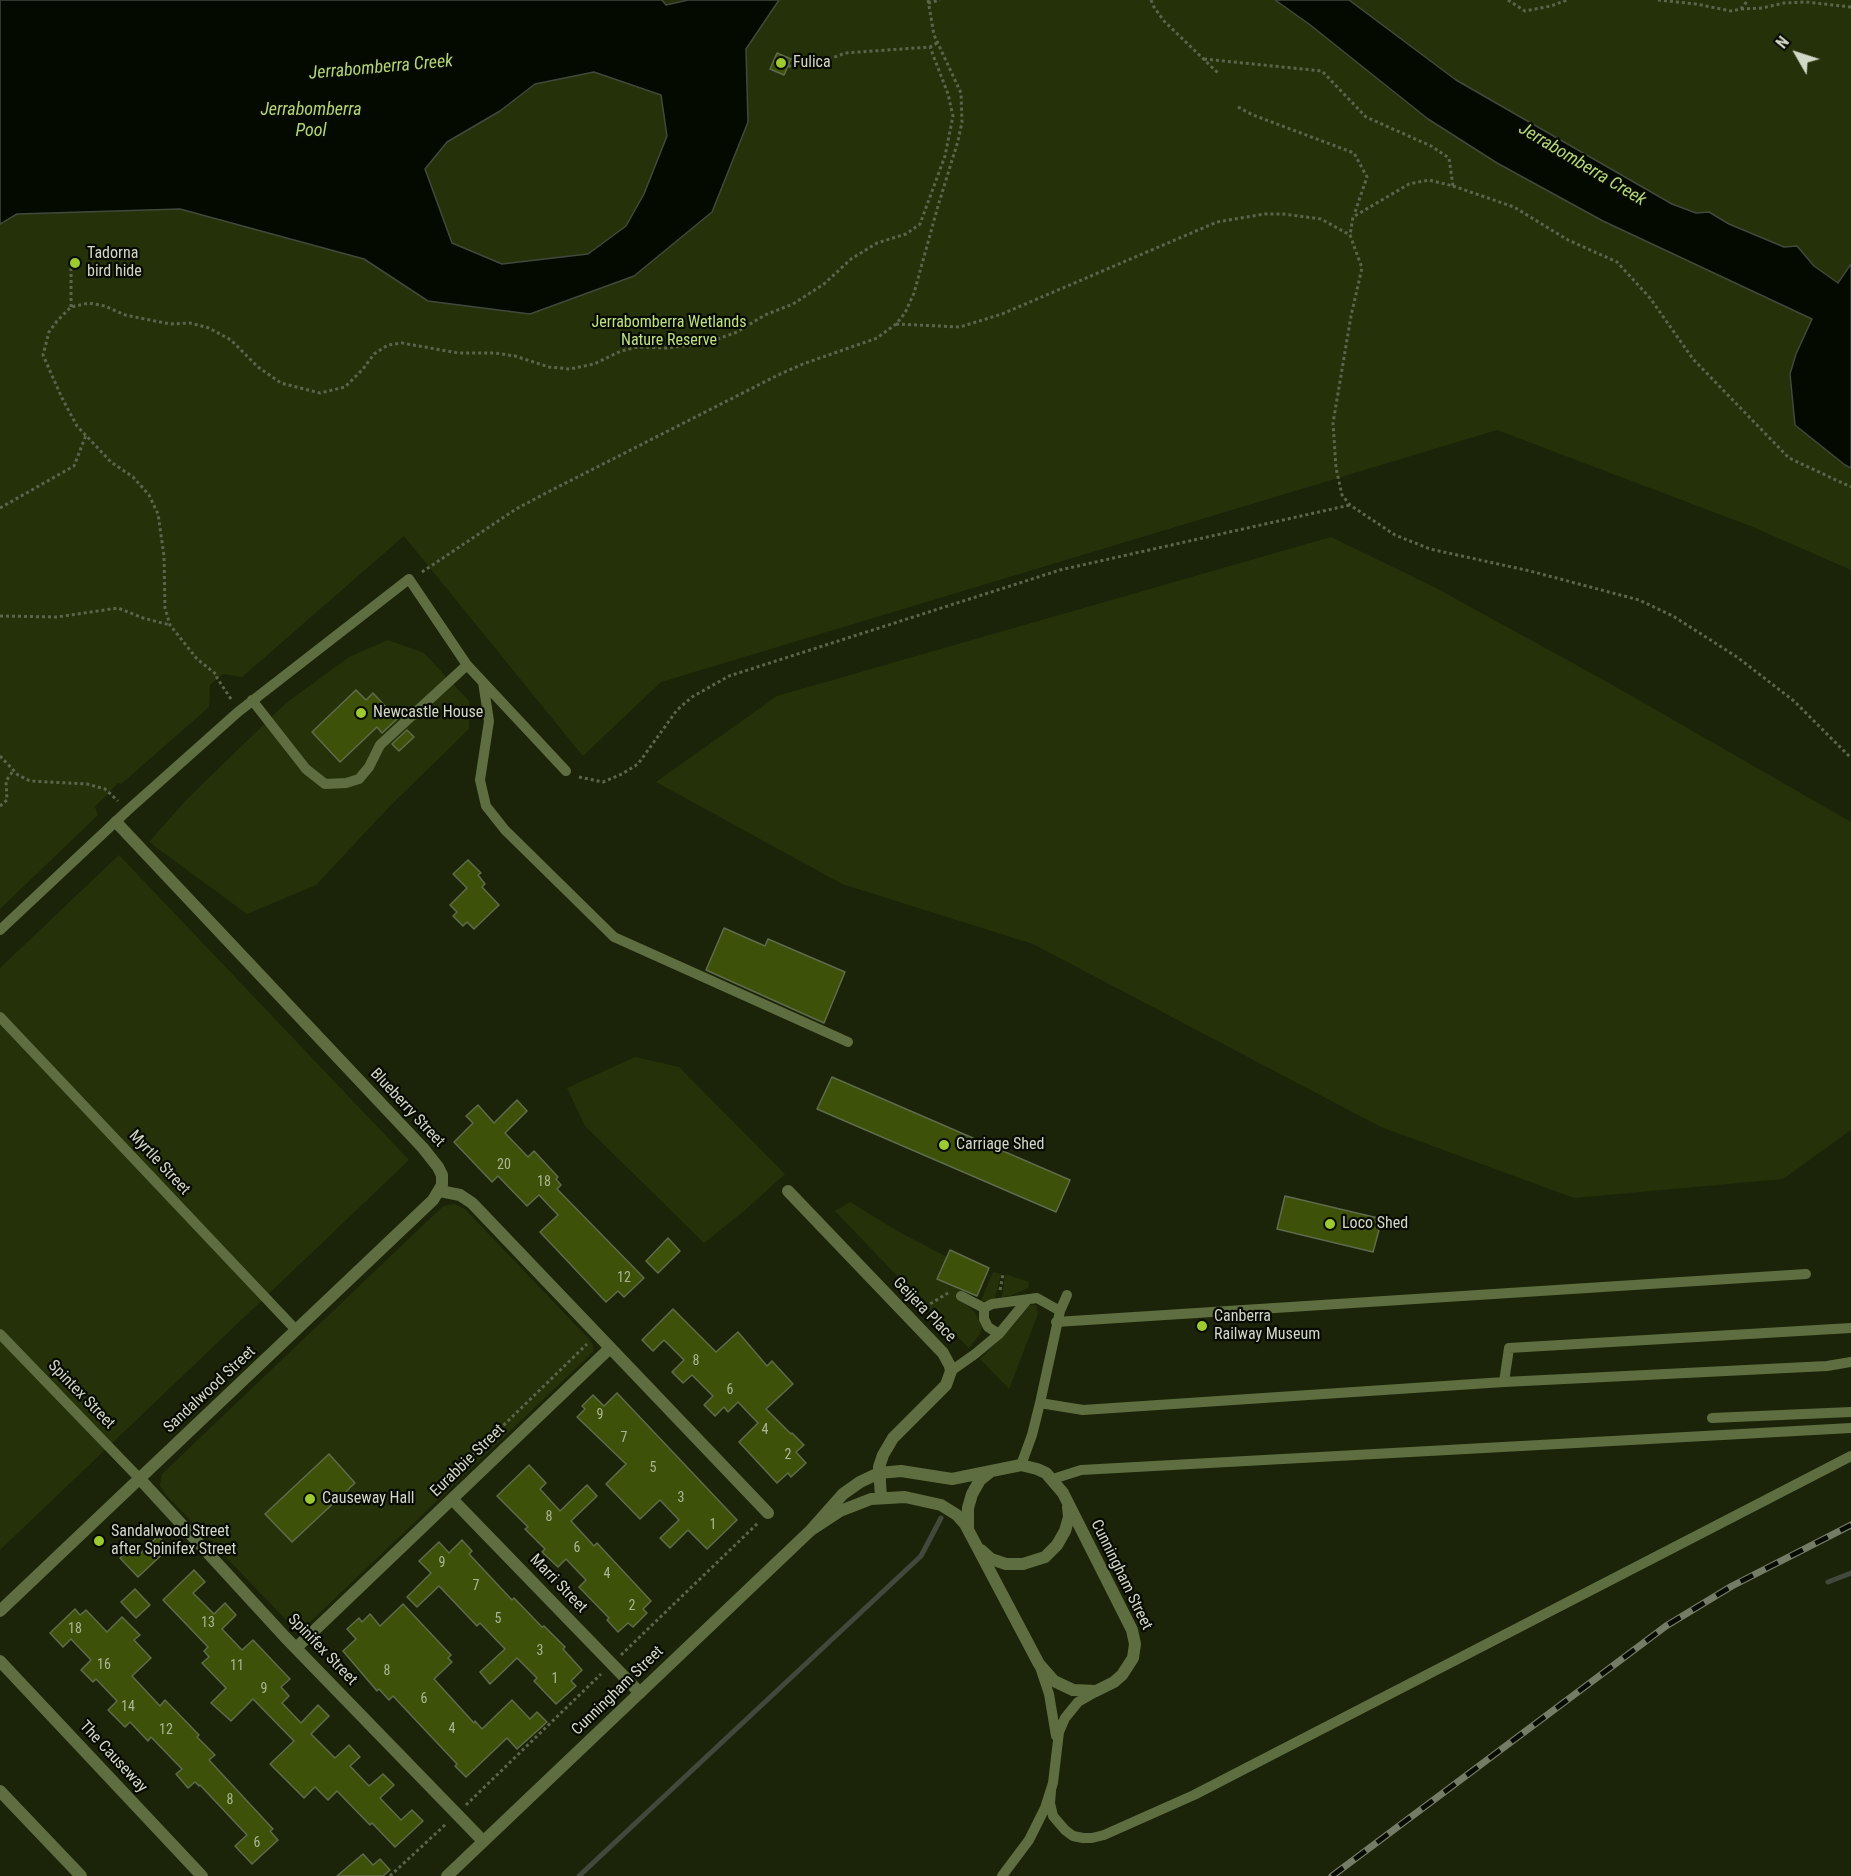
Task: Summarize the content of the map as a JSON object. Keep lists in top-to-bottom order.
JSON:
{
  "streets": {
    "street": [
      "Blueberry Street",
      "Geijera Place",
      "Sandalwood Street",
      "Eurabbie Street",
      "Cunningham Street",
      "Marri Street",
      "Spinifex Street",
      "The Causeway"
    ],
    "lane": ["Myrtle Street", "Spintex Street"]
  },
  "crossings": [
    ["Blueberry Street", "Sandalwood Street"],
    ["Myrtle Street", "Sandalwood Street"],
    ["Sandalwood Street", "Spintex Street"],
    ["Sandalwood Street", "Spinifex Street"],
    ["Spintex Street", "Spinifex Street"],
    ["Eurabbie Street", "Marri Street"],
    ["Eurabbie Street", "Spinifex Street"],
    ["Cunningham Street", "Marri Street"],
    ["Cunningham Street", "Spinifex Street"]
  ],
  "water": ["Jerrabomberra Creek", "Jerrabomberra Pool"],
  "parks": ["Jerrabomberra Wetlands Nature Reserve"],
  "places": [
    "Fulica",
    "Tadorna bird hide",
    "Newcastle House",
    "Carriage Shed",
    "Loco Shed",
    "Canberra Railway Museum",
    "Causeway Hall",
    "Sandalwood Street after Spinifex Street"
  ],
  "house_numbers": [
    "20",
    "18",
    "12",
    "8",
    "6",
    "9",
    "4",
    "7",
    "2",
    "5",
    "3",
    "8",
    "1",
    "6",
    "9",
    "4",
    "7",
    "2",
    "5",
    "13",
    "18",
    "3",
    "16",
    "11",
    "8",
    "1",
    "9",
    "6",
    "14",
    "4",
    "12",
    "8",
    "6"
  ],
  "north": "top left"
}
